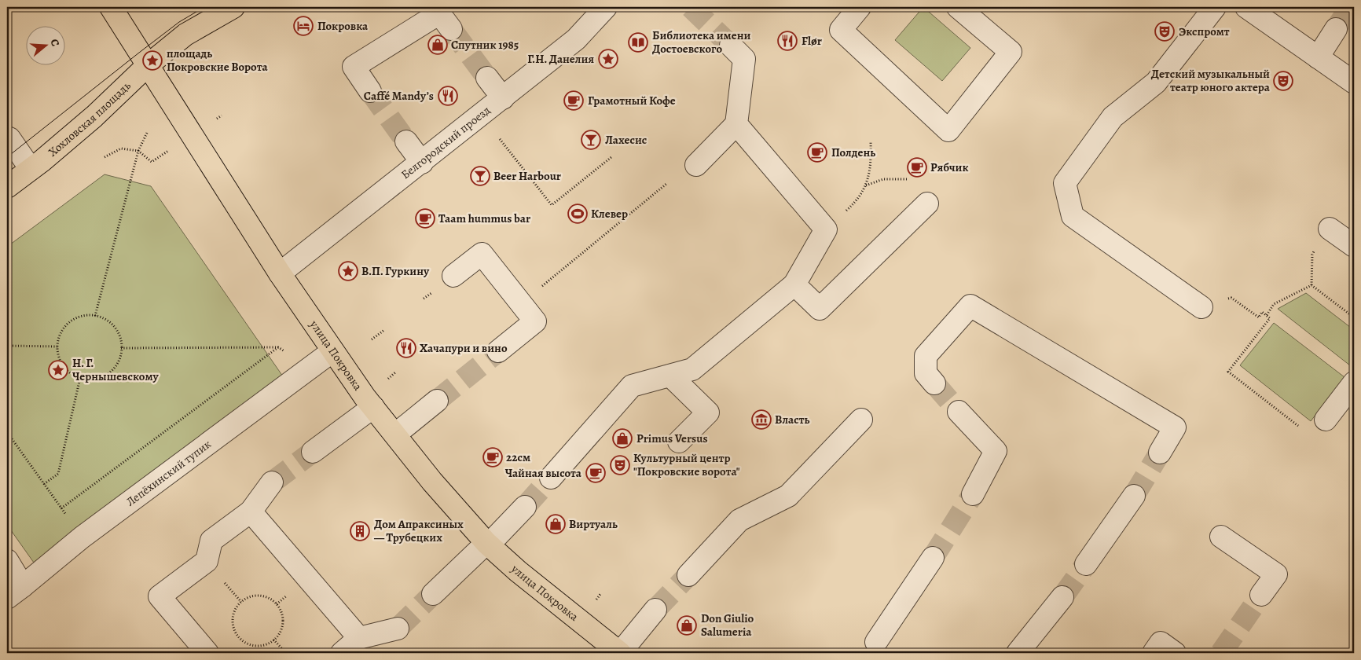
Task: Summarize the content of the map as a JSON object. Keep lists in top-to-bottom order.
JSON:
{
  "streets": {
    "main road": ["Хохловская площадь", "улица Покровка"],
    "street": ["Белгородский проезд", "Лепёхинский тупик"]
  },
  "crossings": [
    ["Хохловская площадь", "улица Покровка"],
    ["Белгородский проезд", "улица Покровка"],
    ["улица Покровка", "Лепёхинский тупик"]
  ],
  "places": {
    "hotel": ["Покровка"],
    "theatre": ["Экспромт", "Детский музыкальный театр юного актера", "Культурный центр \"Покровские ворота\""],
    "restaurant": ["Flør", "Caffé Mandy’s", "Хачапури и вино"],
    "library": ["Библиотека имени Достоевского"],
    "shop": [
      "Спутник 1985",
      "Primus Versus",
      "Виртуаль",
      "Don Giulio Salumeria"
    ],
    "place": [
      "Г.Н. Данелия",
      "площадь Покровские Ворота",
      "В.П. Гуркину",
      "Н. Г. Чернышевскому"
    ],
    "cafe": [
      "Грамотный Кофе",
      "Полдень",
      "Рябчик",
      "Taam hummus bar",
      "22см",
      "Чайная высота"
    ],
    "bar": ["Лахесис", "Beer Harbour"],
    "sports": ["Клевер"],
    "museum": ["Власть"],
    "building": ["Дом Апраксиных — Трубецких"]
  },
  "north": "right"
}
